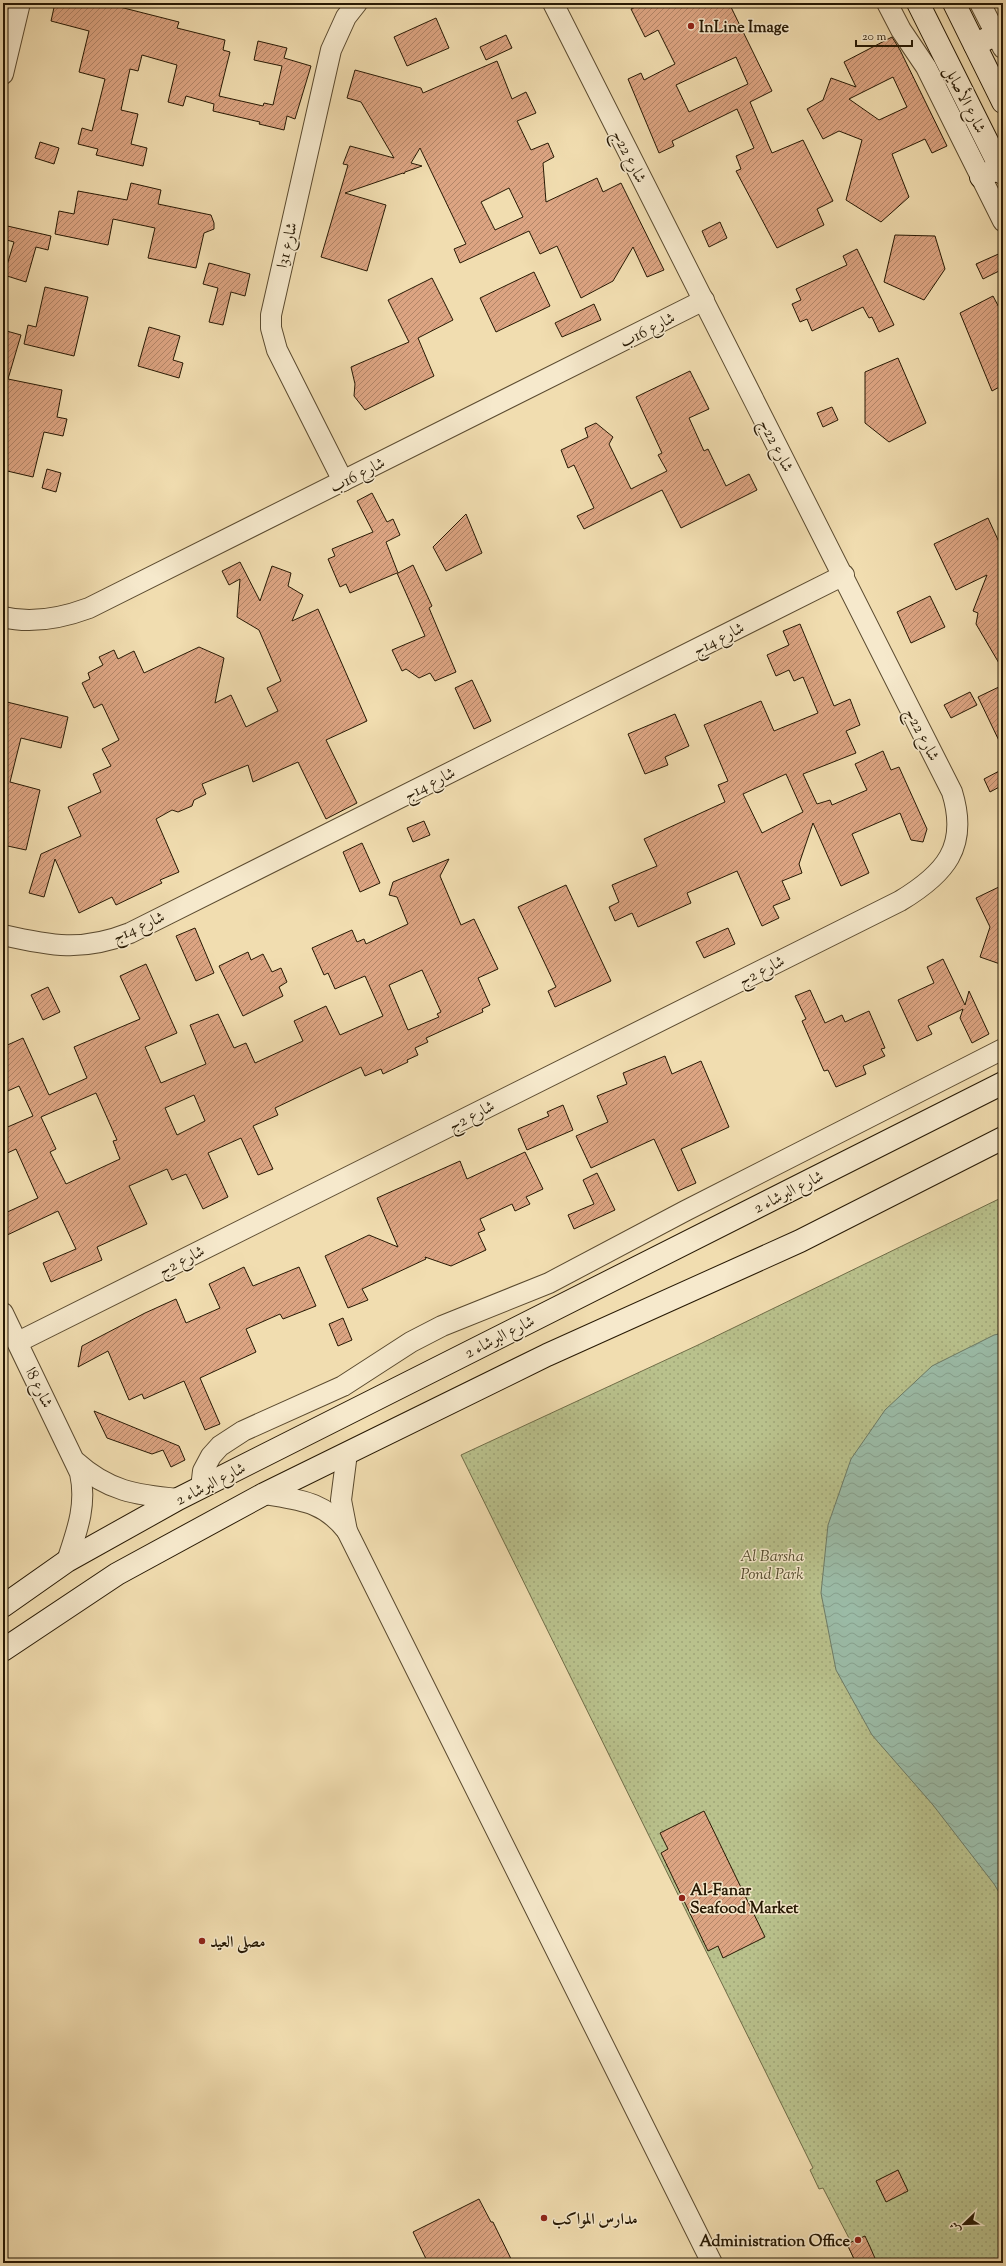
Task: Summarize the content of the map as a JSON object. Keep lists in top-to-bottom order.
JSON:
{
  "streets": {
    "street": [
      "شارع الأصايل",
      "شارع 22ج",
      "شارع 31ا",
      "شارع 16ب",
      "شارع 14ج",
      "شارع 2ج",
      "شارع البرشاء 2",
      "شارع 8ا"
    ]
  },
  "crossings": [
    ["شارع 22ج", "شارع 16ب"],
    ["شارع 22ج", "شارع 14ج"],
    ["شارع 22ج", "شارع 2ج"],
    ["شارع 31ا", "شارع 16ب"],
    ["شارع 2ج", "شارع 8ا"],
    ["شارع البرشاء 2", "شارع 8ا"]
  ],
  "parks": ["Al Barsha Pond Park"],
  "places": [
    "InLine Image",
    "Al-Fanar Seafood Market",
    "مصلى العيد",
    "مدارس المواكب",
    "Administration Office"
  ],
  "scale_bar": "20 m",
  "north": "bottom left"
}
